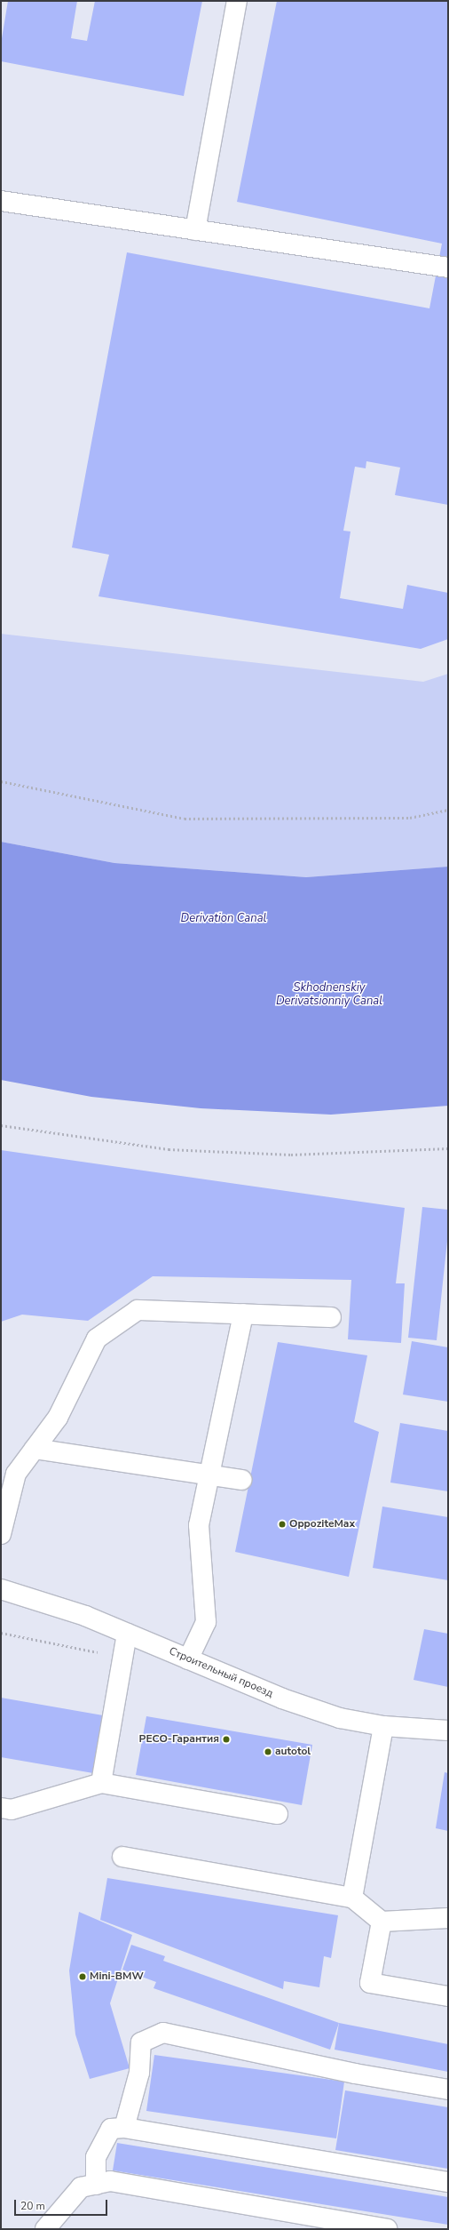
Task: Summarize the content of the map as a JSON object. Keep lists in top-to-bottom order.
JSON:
{
  "streets": {
    "street": ["Строительный проезд"]
  },
  "water": ["Derivation Canal", "Skhodnenskiy Derivatsionniy Canal"],
  "places": [
    "OppoziteMax",
    "РЕСО-Гарантия",
    "autotol",
    "Mini-BMW"
  ],
  "scale_bar": "20 m"
}
